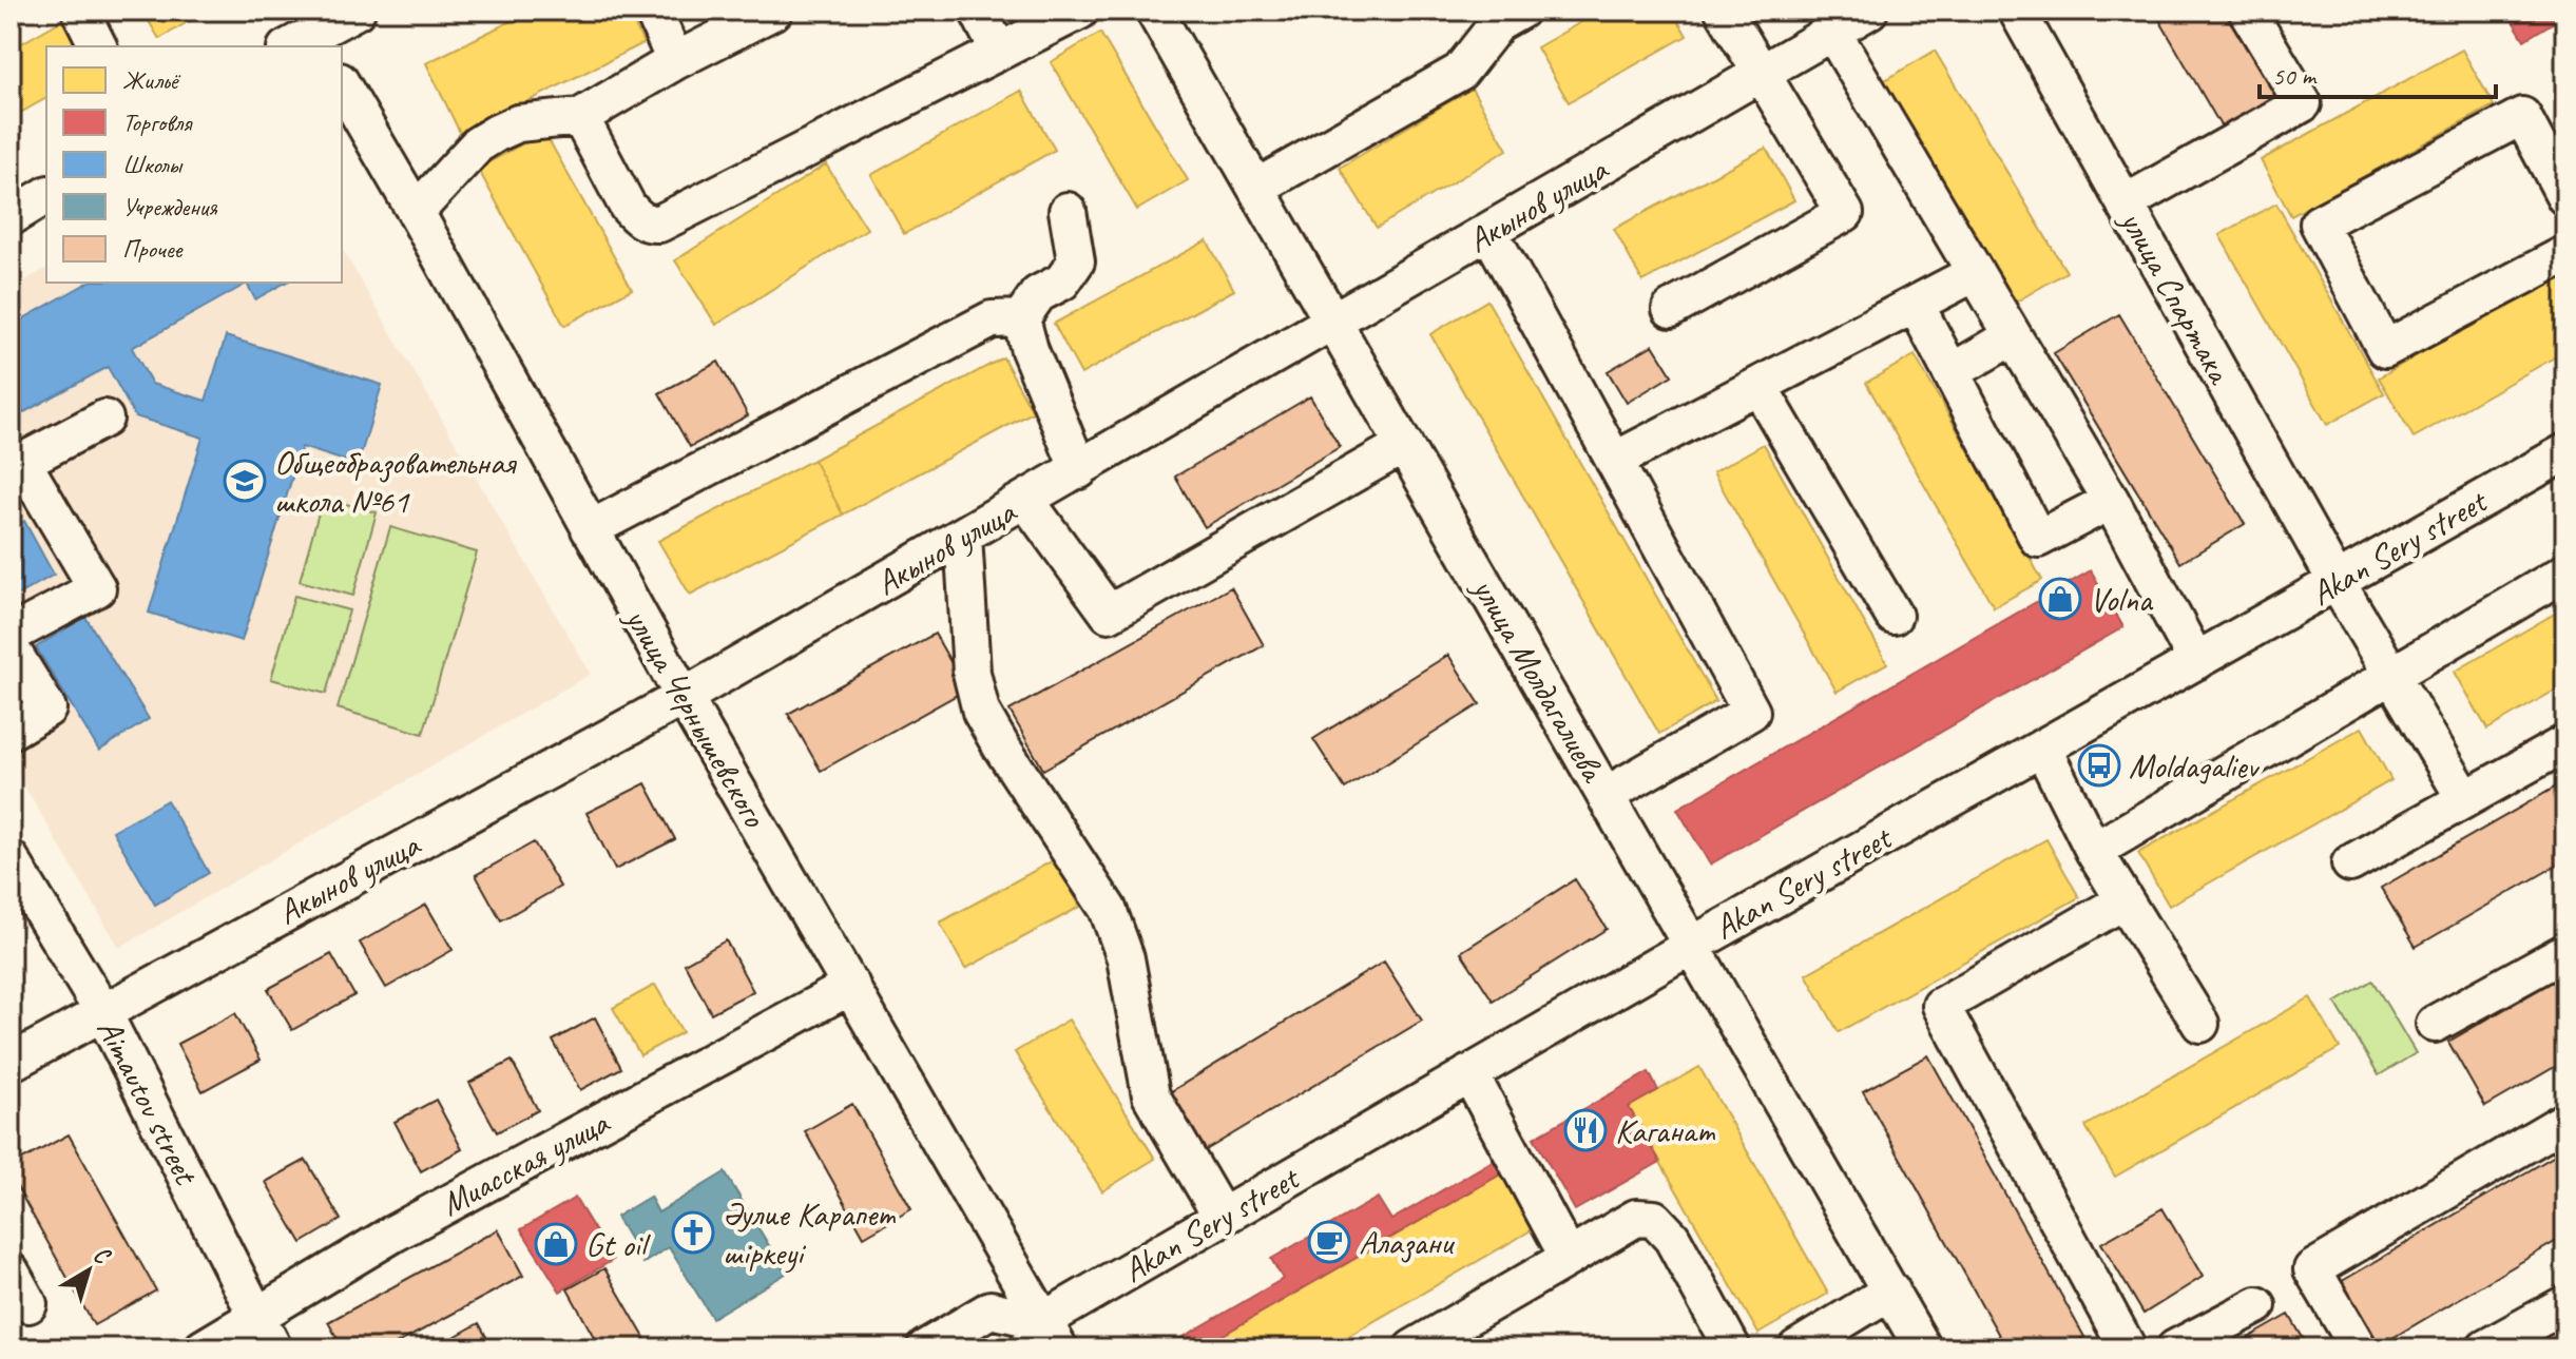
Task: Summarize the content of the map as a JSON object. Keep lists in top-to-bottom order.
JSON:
{
  "streets": {
    "street": [
      "Акынов улица",
      "улица Спартака",
      "Akan Sery street",
      "улица Молдагалиева",
      "улица Чернышевского",
      "Aimautov street",
      "Миасская улица"
    ]
  },
  "crossings": [
    ["Акынов улица", "улица Молдагалиева"],
    ["Акынов улица", "улица Чернышевского"],
    ["Акынов улица", "Aimautov street"],
    ["улица Спартака", "Akan Sery street"],
    ["Akan Sery street", "улица Молдагалиева"],
    ["Akan Sery street", "улица Чернышевского"],
    ["улица Чернышевского", "Миасская улица"],
    ["Aimautov street", "Миасская улица"]
  ],
  "places": {
    "school or university": ["Общеобразовательная школа №61"],
    "shop": ["Volna", "Gt oil"],
    "bus stop": ["Moldagaliev"],
    "restaurant": ["Каганат"],
    "church": ["Әулие Карапет шіркеуі"],
    "cafe": ["Алазани"]
  },
  "legend": [
    "Жильё",
    "Торговля",
    "Школы",
    "Учреждения",
    "Прочее"
  ],
  "scale_bar": "50 m",
  "north": "top right"
}
